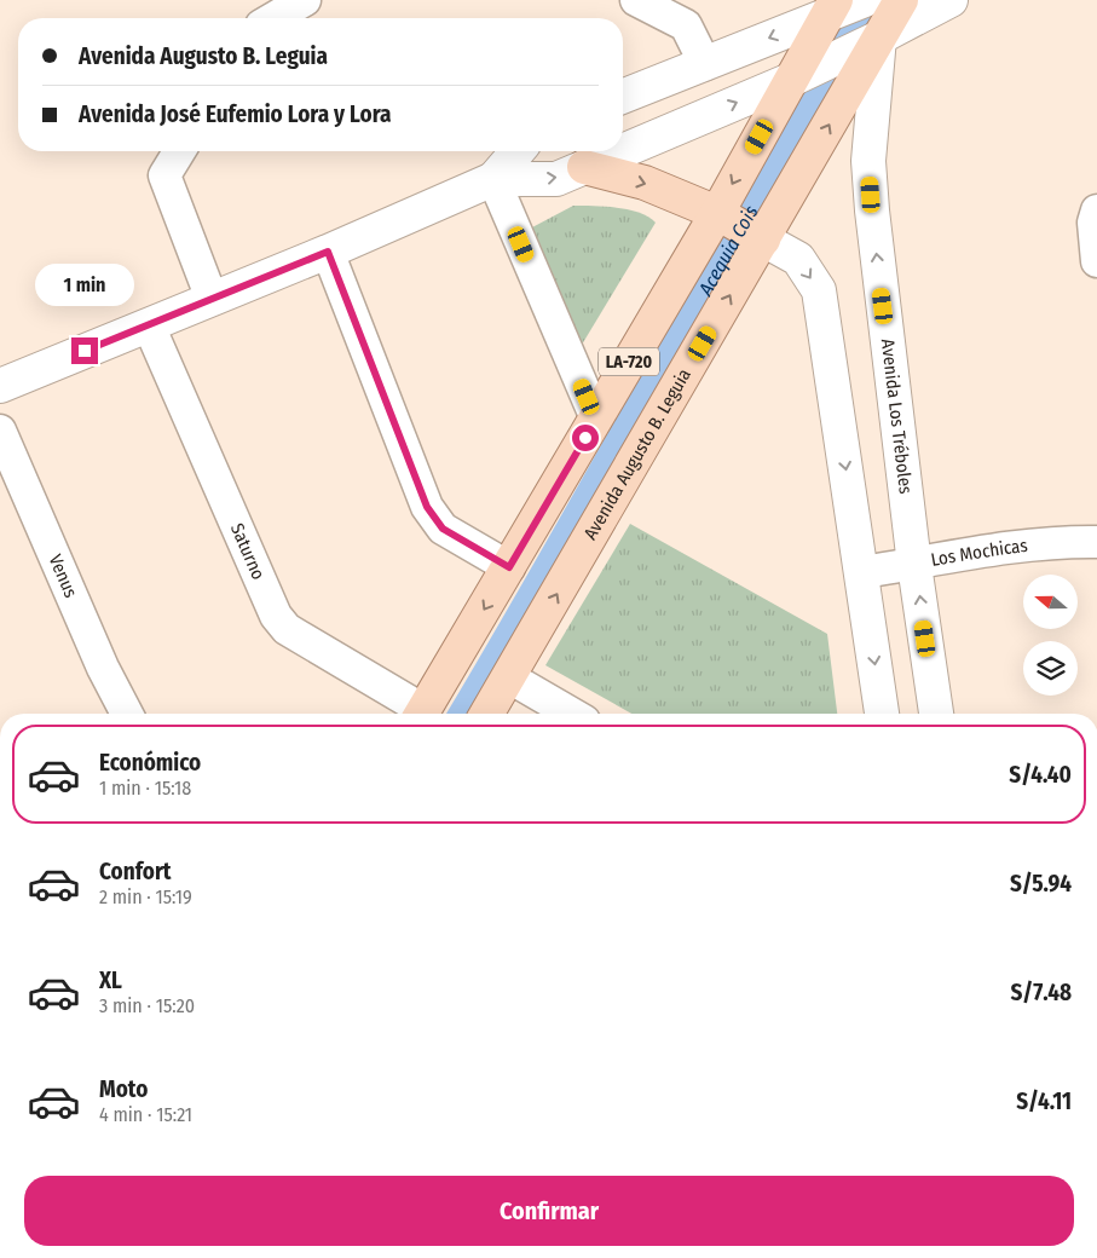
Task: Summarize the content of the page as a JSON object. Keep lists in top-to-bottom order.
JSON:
{
  "streets": {
    "main road": ["LA-720", "Avenida Augusto B. Leguia"],
    "street": [
      "Avenida Los Tréboles",
      "Saturno",
      "Los Mochicas",
      "Venus"
    ]
  },
  "crossings": [
    ["Avenida Los Tréboles", "Avenida Augusto B. Leguia"],
    ["Avenida Los Tréboles", "Los Mochicas"]
  ],
  "water": ["Acequia Cois"],
  "north": "left",
  "page": {
    "banner": ["Avenida Augusto B. Leguia", "Avenida José Eufemio Lora y Lora"],
    "bubble": "1 min",
    "list": [
      {
        "name": "Económico",
        "note": "1 min · 15:18",
        "value": "S/4.40"
      },
      {
        "name": "Confort",
        "note": "2 min · 15:19",
        "value": "S/5.94"
      },
      {
        "name": "XL",
        "note": "3 min · 15:20",
        "value": "S/7.48"
      },
      {
        "name": "Moto",
        "note": "4 min · 15:21",
        "value": "S/4.11"
      }
    ],
    "buttons": "Confirmar"
  }
}
